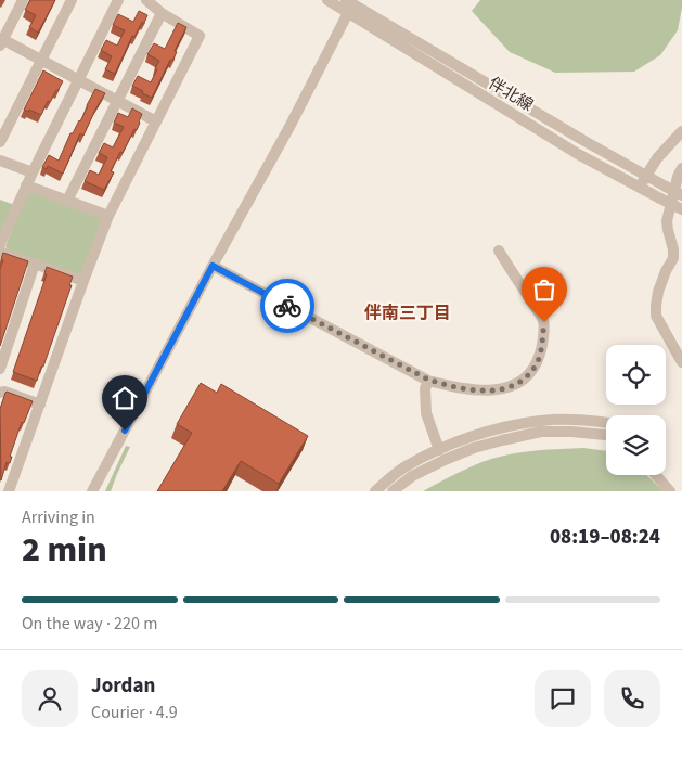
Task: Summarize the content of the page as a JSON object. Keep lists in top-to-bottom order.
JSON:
{
  "streets": {
    "street": ["伴北線"]
  },
  "districts": ["伴南三丁目"],
  "page": {
    "heading": ["2 min", "Arriving in", "08:19–08:24"],
    "panel": ["Jordan", "Courier · 4.9"],
    "bar": "On the way · 220 m"
  }
}
